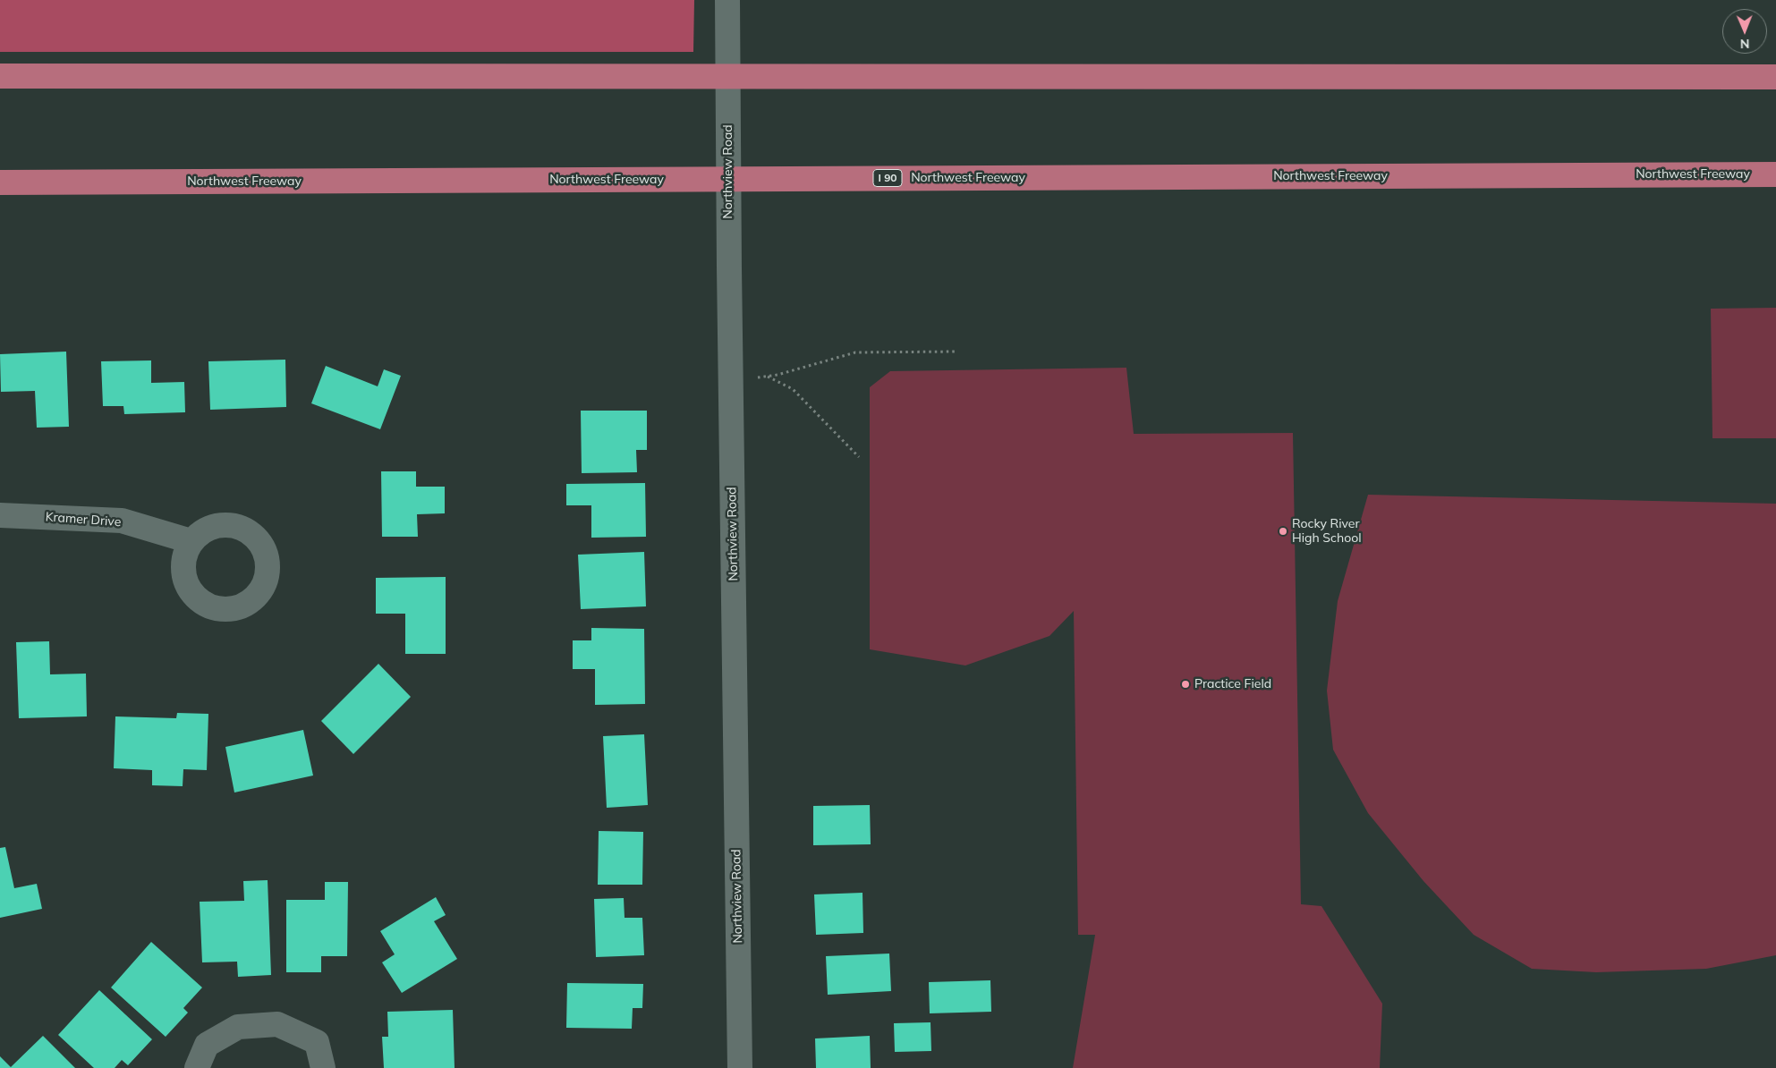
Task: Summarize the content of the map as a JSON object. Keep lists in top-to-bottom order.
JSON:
{
  "streets": {
    "highway": ["Northwest Freeway", "I 90"],
    "street": ["Northview Road", "Kramer Drive"]
  },
  "places": ["Rocky River High School", "Practice Field"],
  "north": "bottom"
}
